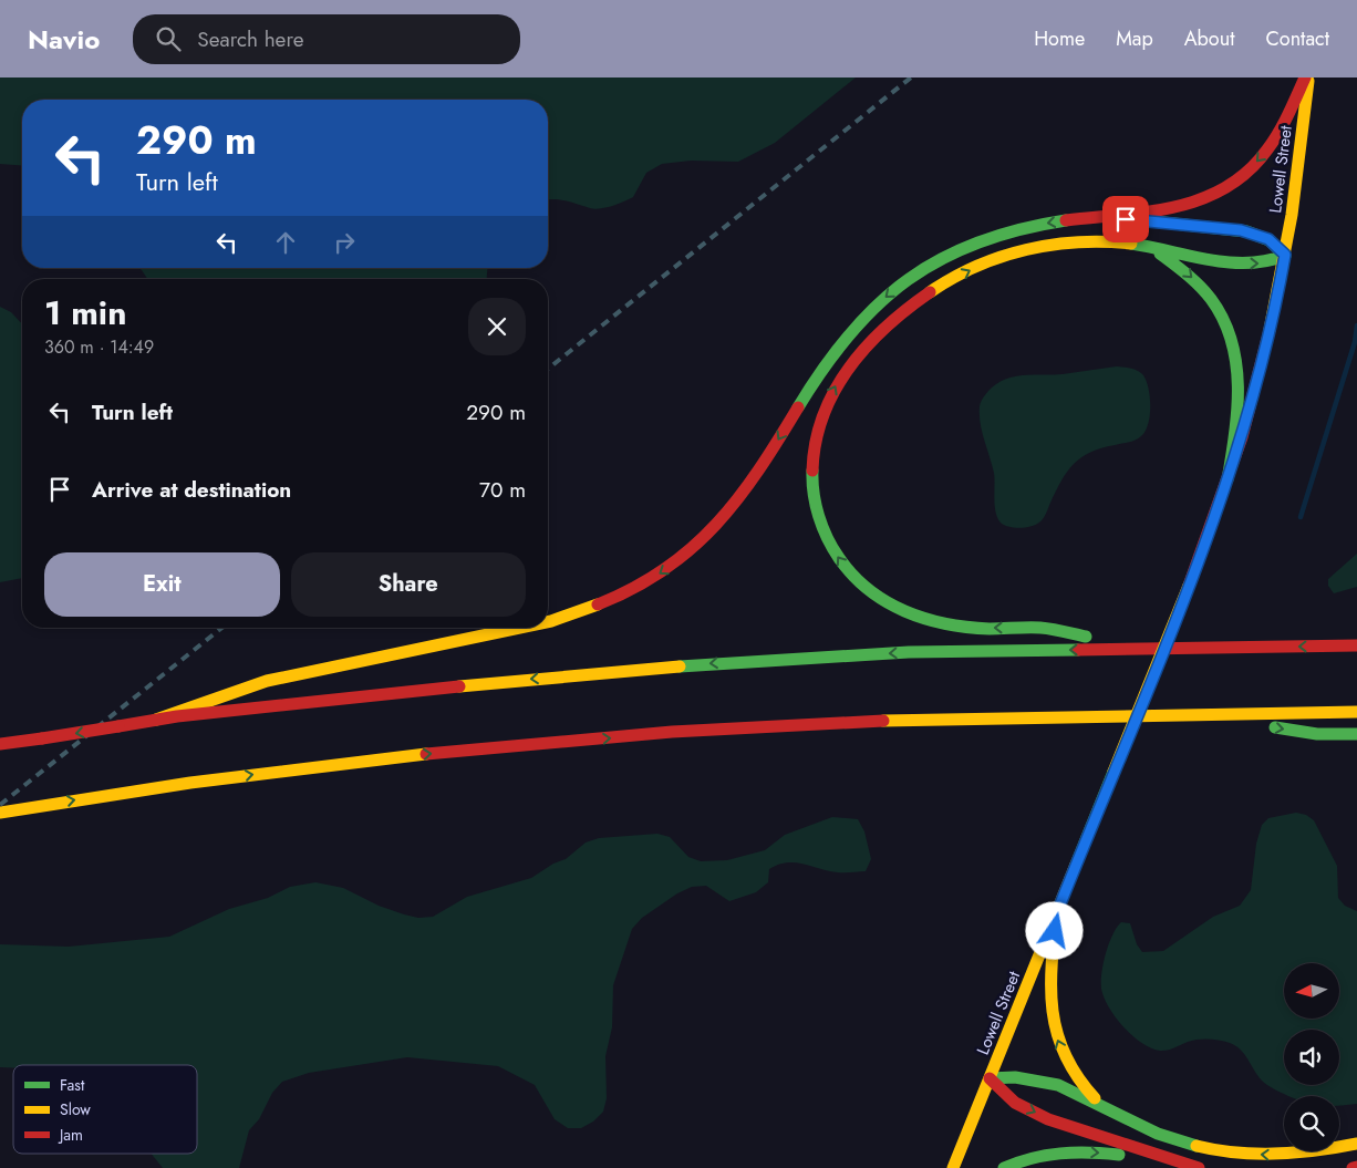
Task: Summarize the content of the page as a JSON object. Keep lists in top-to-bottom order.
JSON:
{
  "streets": {
    "main road": ["Lowell Street"]
  },
  "legend": ["Fast", "Slow", "Jam"],
  "north": "left",
  "page": {
    "header": "Navio",
    "search": "Search here",
    "nav": [
      "Home",
      "Map",
      "About",
      "Contact"
    ],
    "turn": ["290 m", "Turn left"],
    "heading": ["1 min", "360 m · 14:49"],
    "list": [
      {
        "name": "Turn left",
        "value": "290 m"
      },
      {
        "name": "Arrive at destination",
        "value": "70 m"
      }
    ],
    "buttons": ["Exit", "Share"]
  }
}
